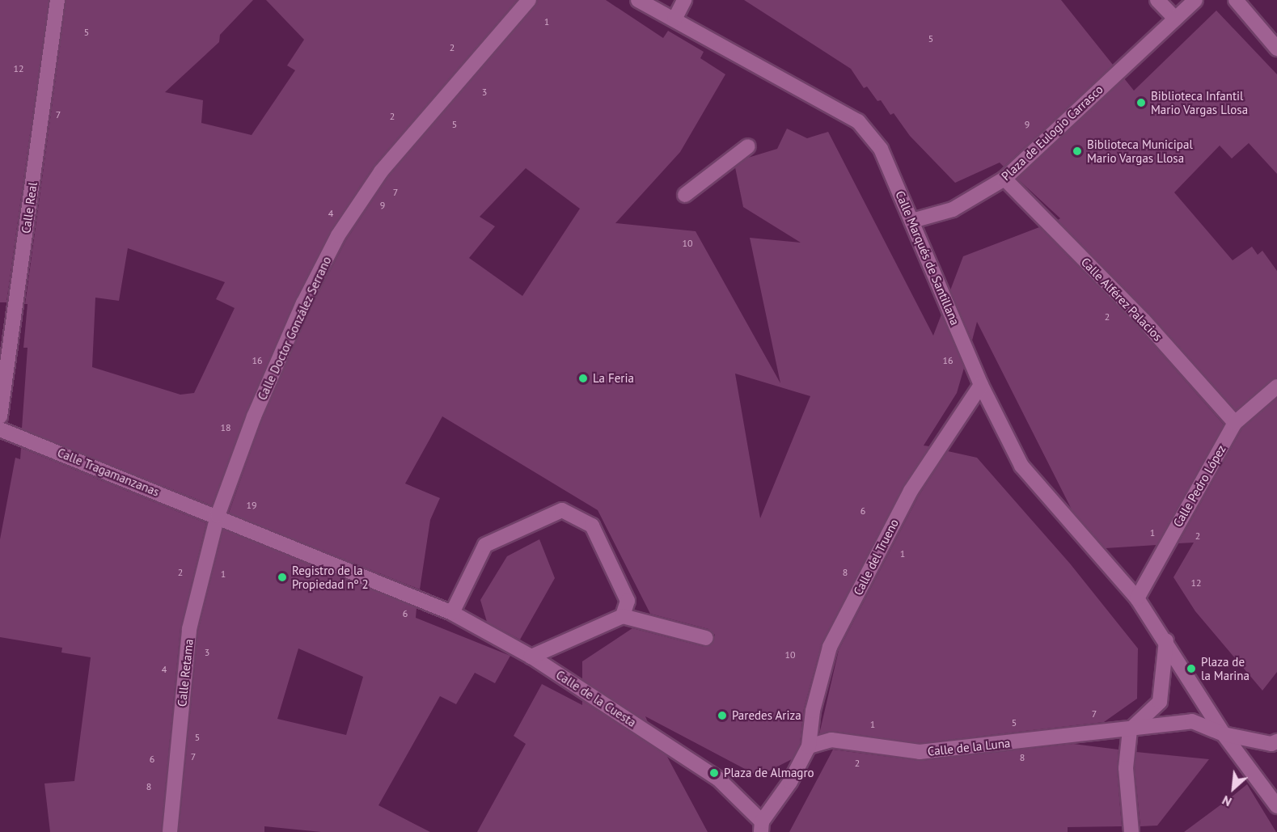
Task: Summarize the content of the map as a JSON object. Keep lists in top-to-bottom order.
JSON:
{
  "streets": {
    "street": [
      "Plaza de Eulogio Carrasco",
      "Calle Real",
      "Calle Marqués de Santillana",
      "Calle Alférez Palacios",
      "Calle Doctor González Serrano",
      "Calle Tragamanzanas",
      "Calle Pedro López",
      "Calle del Trueno",
      "Calle Retama",
      "Calle de la Cuesta",
      "Calle de la Luna"
    ]
  },
  "crossings": [
    ["Plaza de Eulogio Carrasco", "Calle Marqués de Santillana"],
    ["Plaza de Eulogio Carrasco", "Calle Alférez Palacios"],
    ["Calle Marqués de Santillana", "Calle Pedro López"],
    ["Calle Marqués de Santillana", "Calle del Trueno"],
    ["Calle Alférez Palacios", "Calle Pedro López"],
    ["Calle Doctor González Serrano", "Calle Tragamanzanas"],
    ["Calle Doctor González Serrano", "Calle Retama"],
    ["Calle Doctor González Serrano", "Calle de la Cuesta"],
    ["Calle Tragamanzanas", "Calle Retama"],
    ["Calle Tragamanzanas", "Calle de la Cuesta"],
    ["Calle del Trueno", "Calle de la Luna"],
    ["Calle Retama", "Calle de la Cuesta"]
  ],
  "places": [
    "Biblioteca Infantil Mario Vargas Llosa",
    "Biblioteca Municipal Mario Vargas Llosa",
    "La Feria",
    "Registro de la Propiedad nº 2",
    "Plaza de la Marina",
    "Paredes Ariza",
    "Plaza de Almagro"
  ],
  "house_numbers": [
    "1",
    "5",
    "5",
    "2",
    "12",
    "3",
    "7",
    "2",
    "5",
    "9",
    "7",
    "9",
    "4",
    "10",
    "2",
    "16",
    "16",
    "18",
    "19",
    "6",
    "1",
    "2",
    "1",
    "2",
    "8",
    "1",
    "12",
    "6",
    "3",
    "10",
    "4",
    "7",
    "5",
    "1",
    "5",
    "7",
    "8",
    "6",
    "2",
    "8"
  ],
  "north": "bottom left"
}
